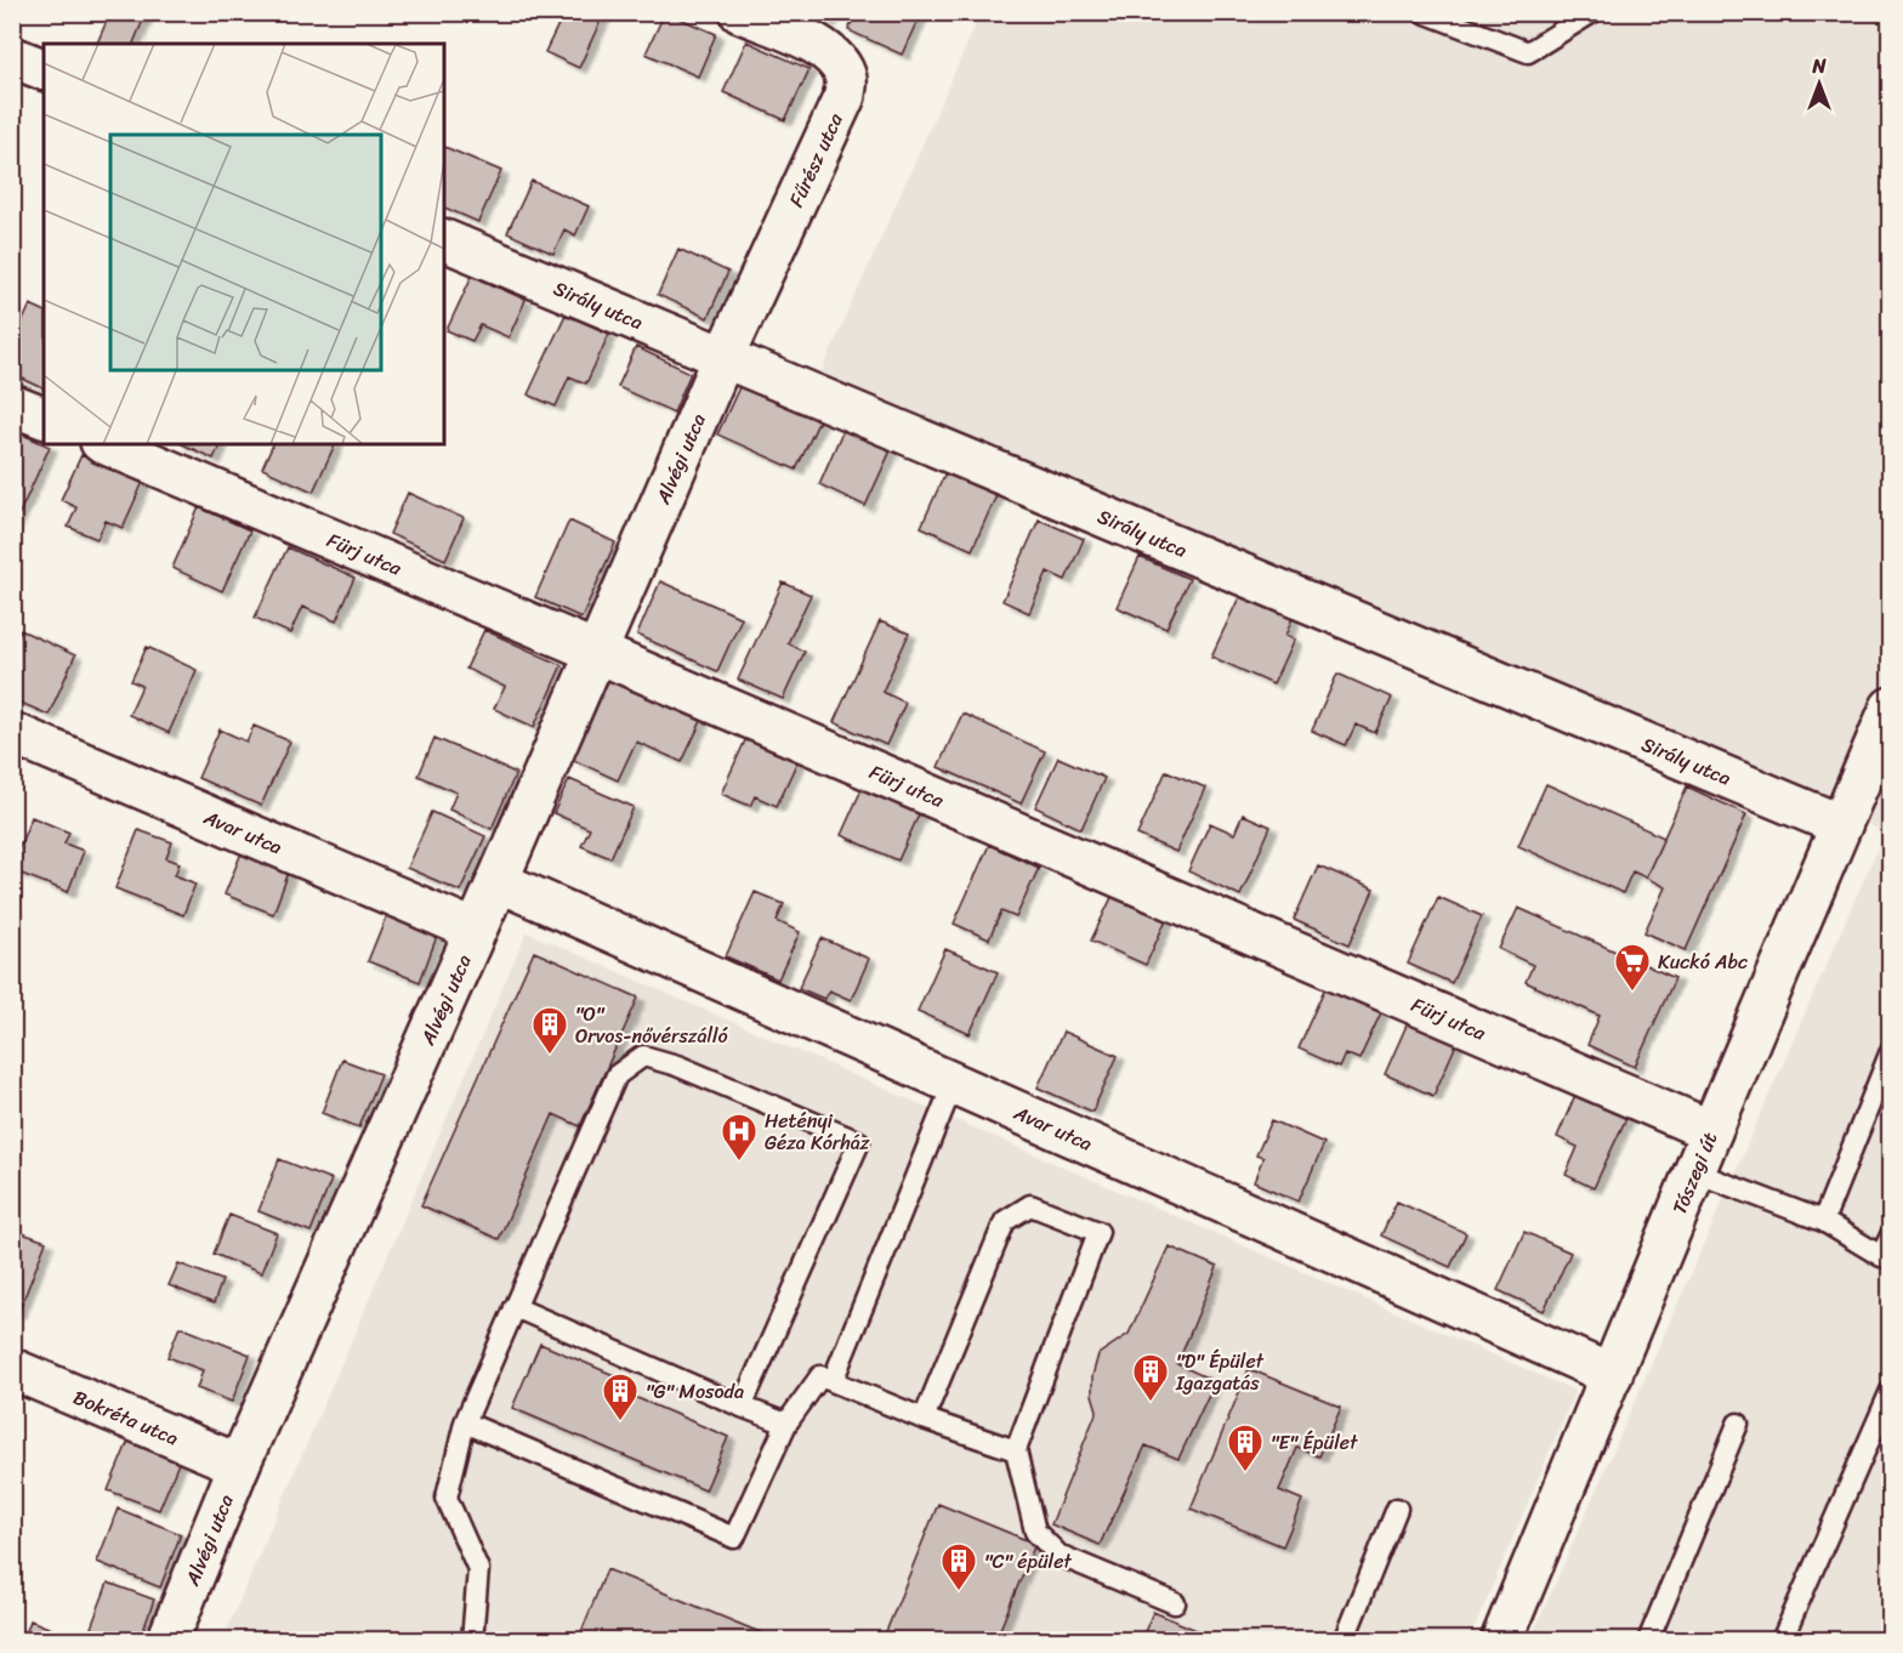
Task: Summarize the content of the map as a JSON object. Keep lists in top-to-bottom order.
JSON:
{
  "streets": {
    "street": [
      "Fűrész utca",
      "Sirály utca",
      "Alvégi utca",
      "Fürj utca",
      "Avar utca",
      "Tószegi út",
      "Bokréta utca"
    ]
  },
  "crossings": [
    ["Fűrész utca", "Sirály utca"],
    ["Fűrész utca", "Alvégi utca"],
    ["Sirály utca", "Alvégi utca"],
    ["Sirály utca", "Tószegi út"],
    ["Alvégi utca", "Fürj utca"],
    ["Alvégi utca", "Avar utca"],
    ["Alvégi utca", "Bokréta utca"],
    ["Fürj utca", "Tószegi út"],
    ["Avar utca", "Tószegi út"]
  ],
  "places": {
    "supermarket": ["Kuckó Abc"],
    "building": [
      "\"O\" Orvos-nővérszálló",
      "\"D\" Épület Igazgatás",
      "\"G\" Mosoda",
      "\"E\" Épület",
      "\"C\" épület"
    ],
    "hospital": ["Hetényi Géza Kórház"]
  },
  "north": "top"
}
